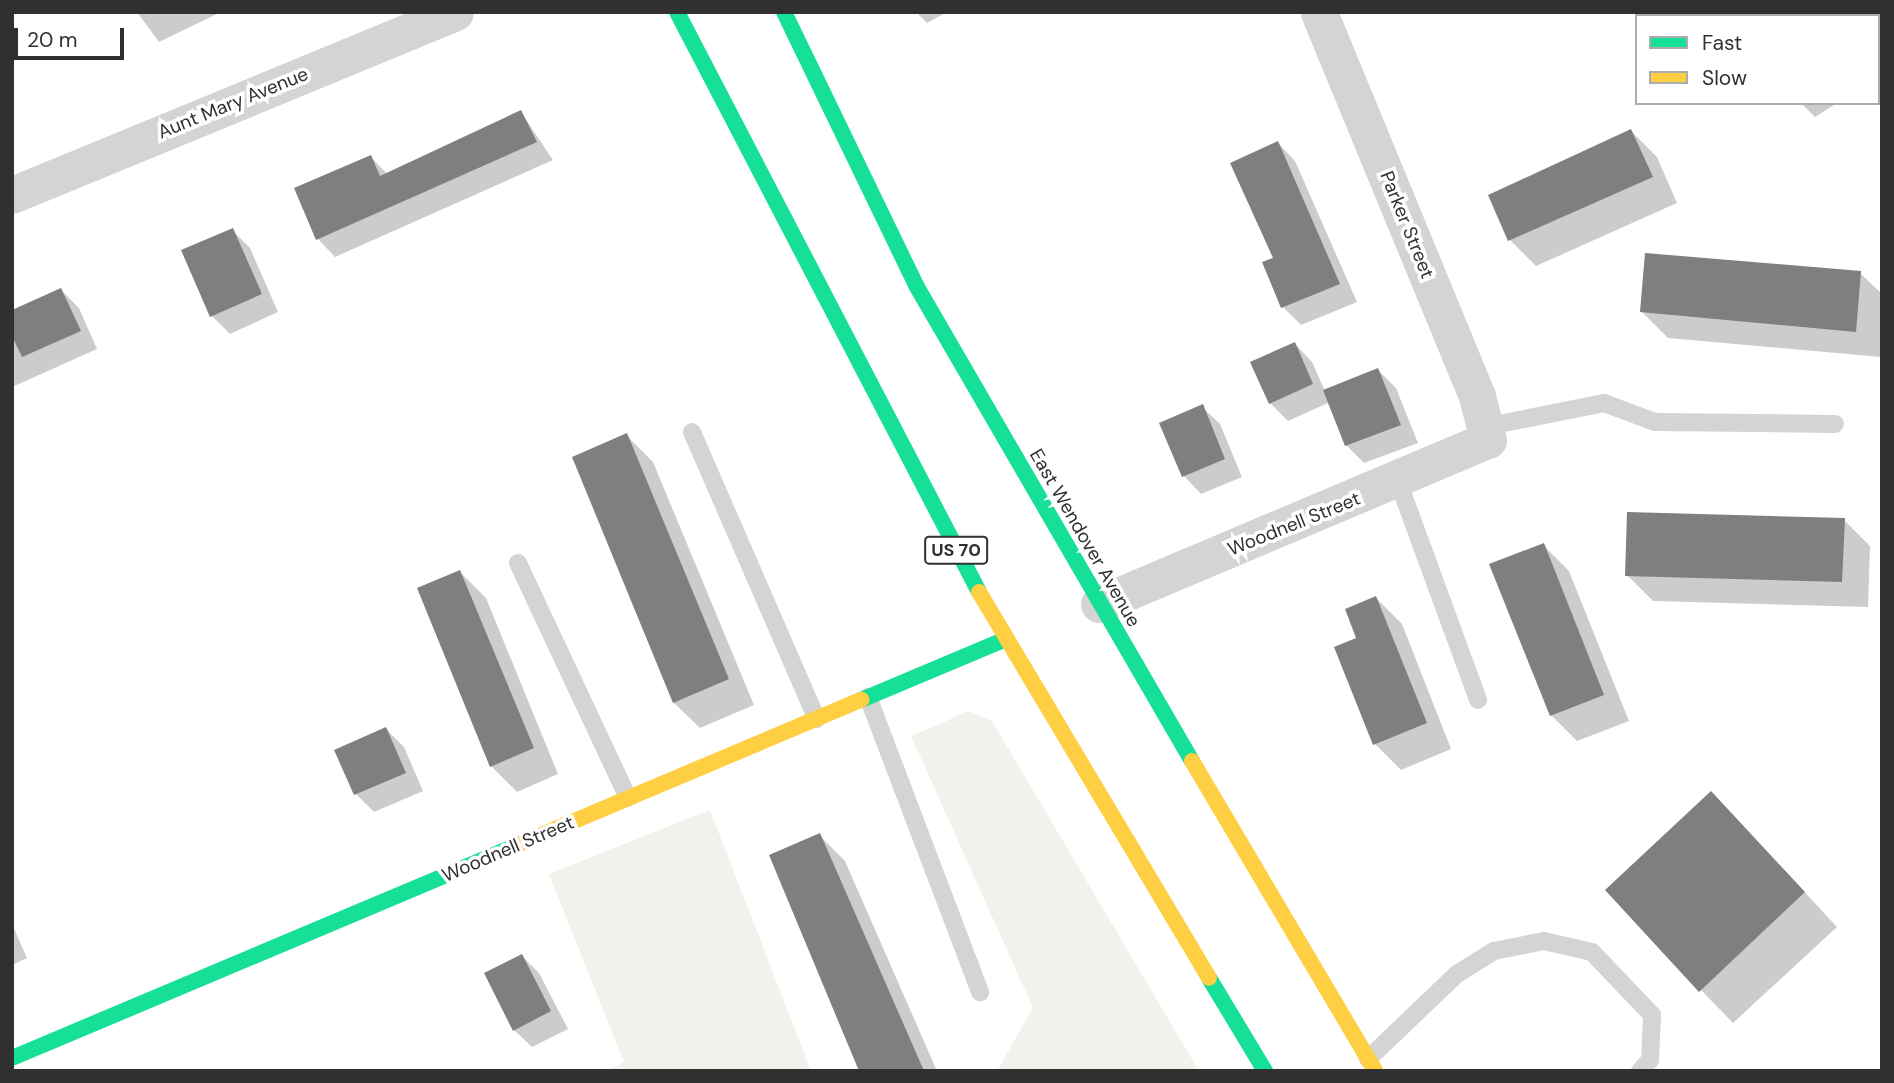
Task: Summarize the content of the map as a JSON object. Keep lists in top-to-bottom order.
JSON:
{
  "streets": {
    "main road": ["Woodnell Street", "East Wendover Avenue", "US 70"],
    "street": ["Aunt Mary Avenue", "Parker Street"]
  },
  "crossings": [
    ["Parker Street", "Woodnell Street"],
    ["Woodnell Street", "East Wendover Avenue"],
    ["Woodnell Street", "US 70"]
  ],
  "legend": ["Fast", "Slow"],
  "scale_bar": "20 m"
}
